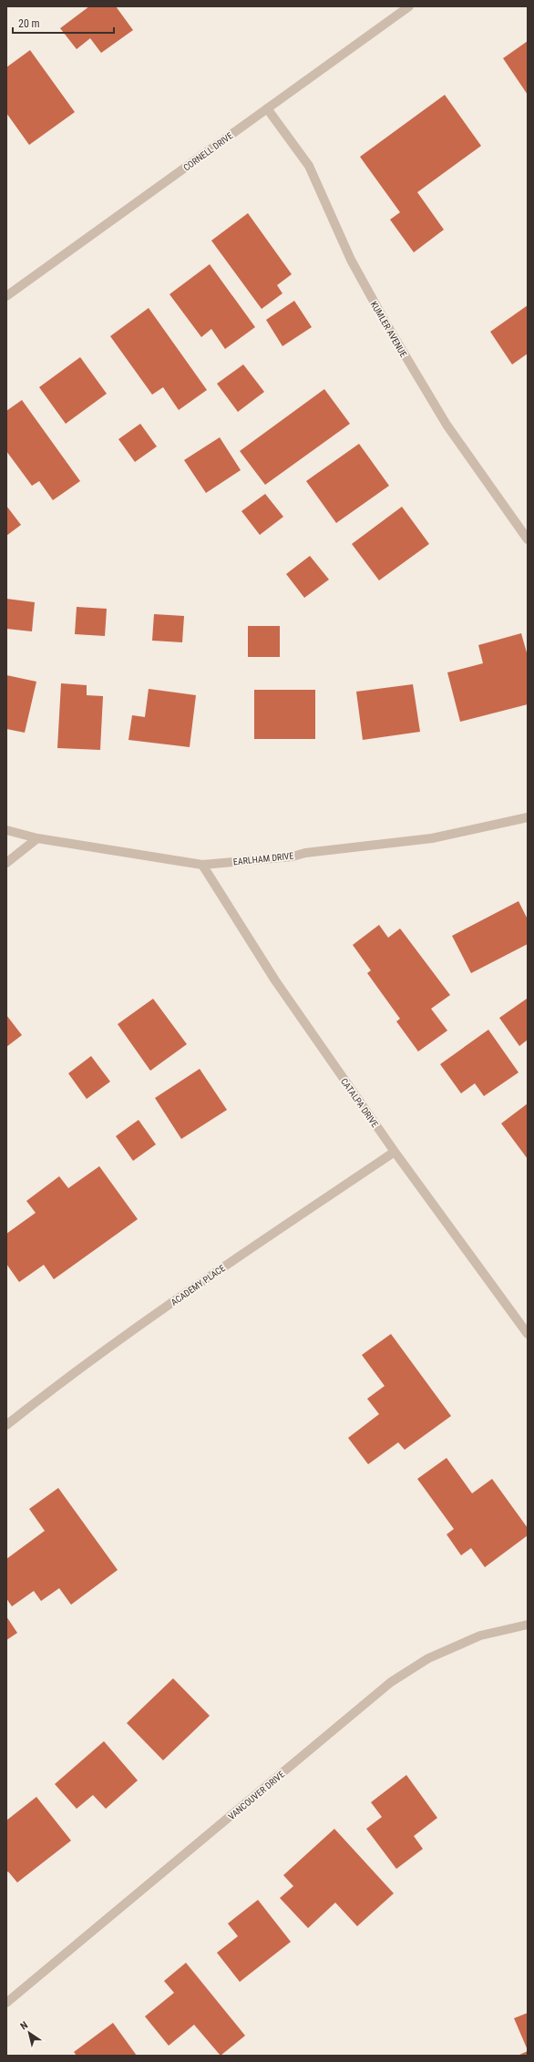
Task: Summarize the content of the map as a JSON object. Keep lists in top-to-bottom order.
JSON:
{
  "streets": {
    "street": [
      "CORNELL DRIVE",
      "KUMLER AVENUE",
      "EARLHAM DRIVE",
      "CATALPA DRIVE",
      "ACADEMY PLACE",
      "VANCOUVER DRIVE"
    ]
  },
  "crossings": [
    ["CORNELL DRIVE", "KUMLER AVENUE"],
    ["EARLHAM DRIVE", "CATALPA DRIVE"],
    ["CATALPA DRIVE", "ACADEMY PLACE"]
  ],
  "scale_bar": "20 m",
  "north": "top left"
}
